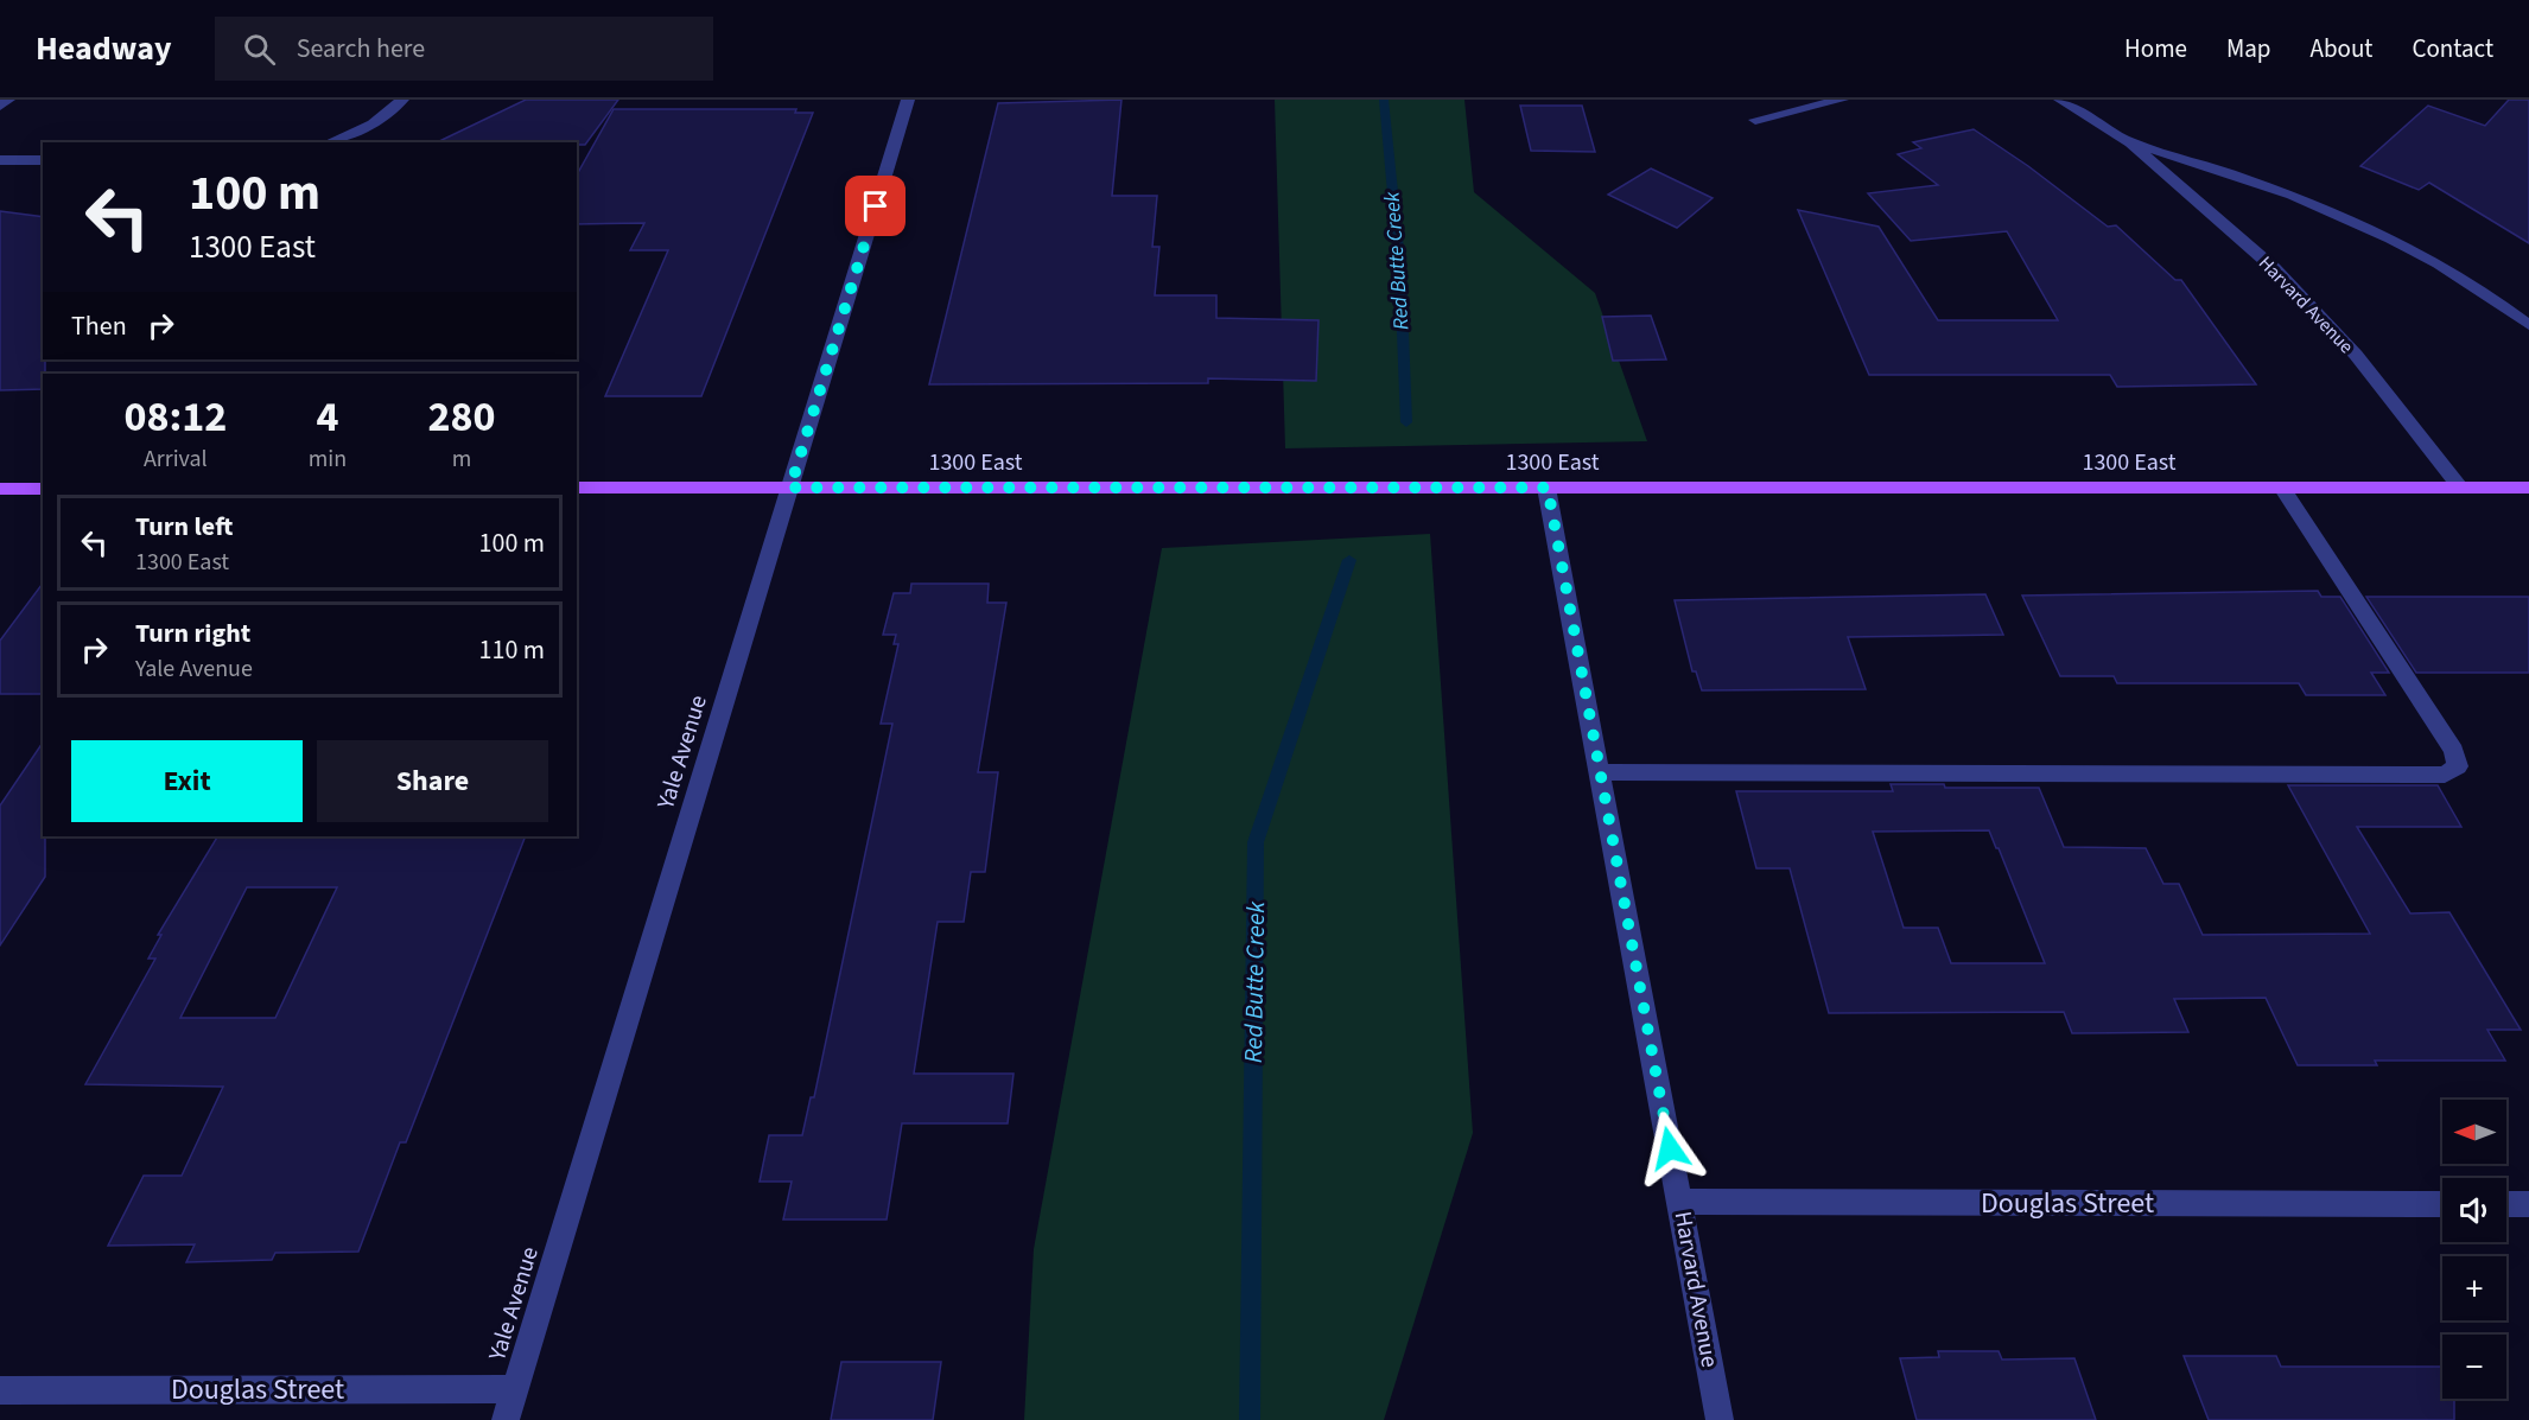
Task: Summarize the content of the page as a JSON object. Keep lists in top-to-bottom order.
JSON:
{
  "streets": {
    "main road": ["1300 East"],
    "street": ["Harvard Avenue", "Yale Avenue", "Douglas Street"]
  },
  "crossings": [
    ["Harvard Avenue", "1300 East"],
    ["Harvard Avenue", "Douglas Street"],
    ["1300 East", "Yale Avenue"],
    ["Yale Avenue", "Douglas Street"]
  ],
  "water": ["Red Butte Creek"],
  "north": "left",
  "page": {
    "header": "Headway",
    "search": "Search here",
    "nav": [
      "Home",
      "Map",
      "About",
      "Contact"
    ],
    "turn": ["100 m", "1300 East"],
    "then": "Then",
    "eta": [
      "08:12",
      "Arrival",
      "4",
      "min",
      "280",
      "m"
    ],
    "list": [
      {
        "name": "Turn left",
        "note": "1300 East",
        "value": "100 m"
      },
      {
        "name": "Turn right",
        "note": "Yale Avenue",
        "value": "110 m"
      }
    ],
    "buttons": ["Exit", "Share"],
    "map_buttons": ["+", "−"]
  }
}
